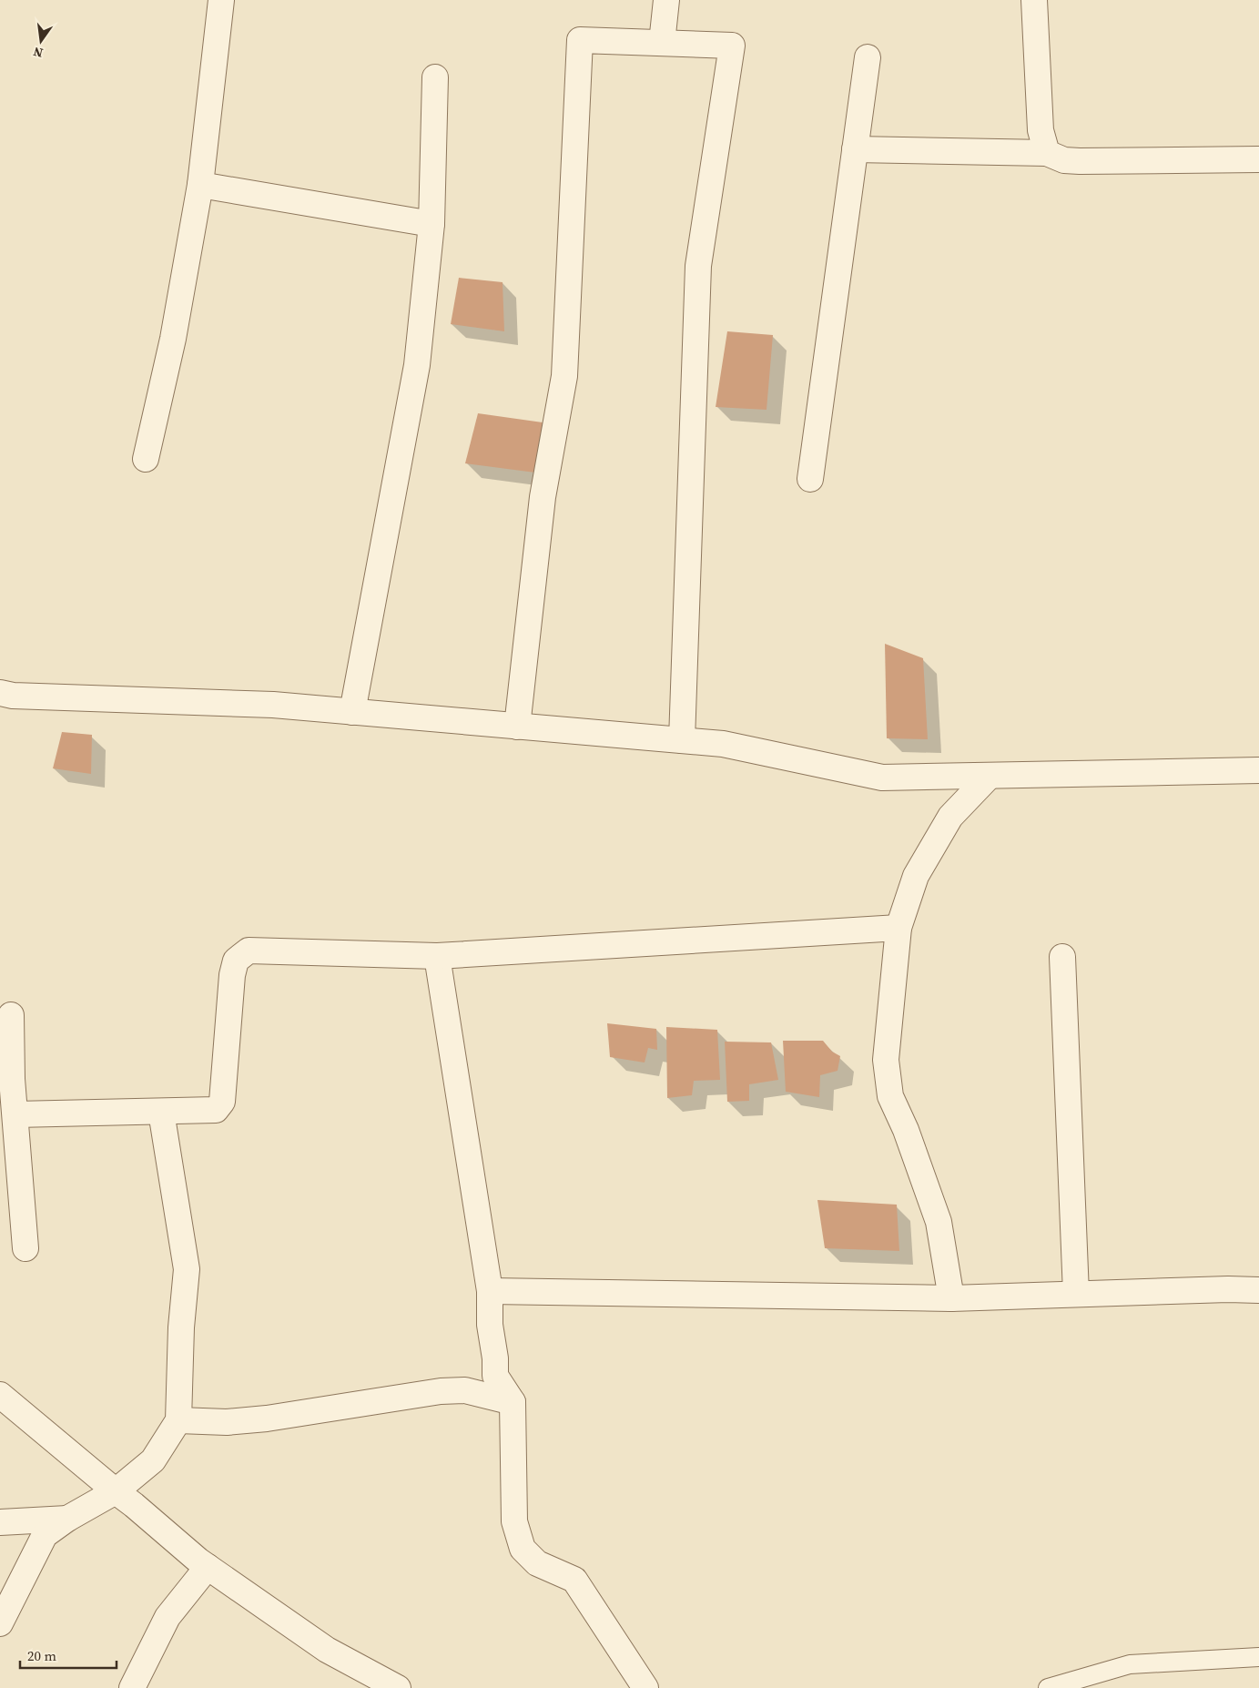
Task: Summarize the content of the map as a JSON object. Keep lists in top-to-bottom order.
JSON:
{
  "scale_bar": "20 m",
  "north": "bottom"
}
